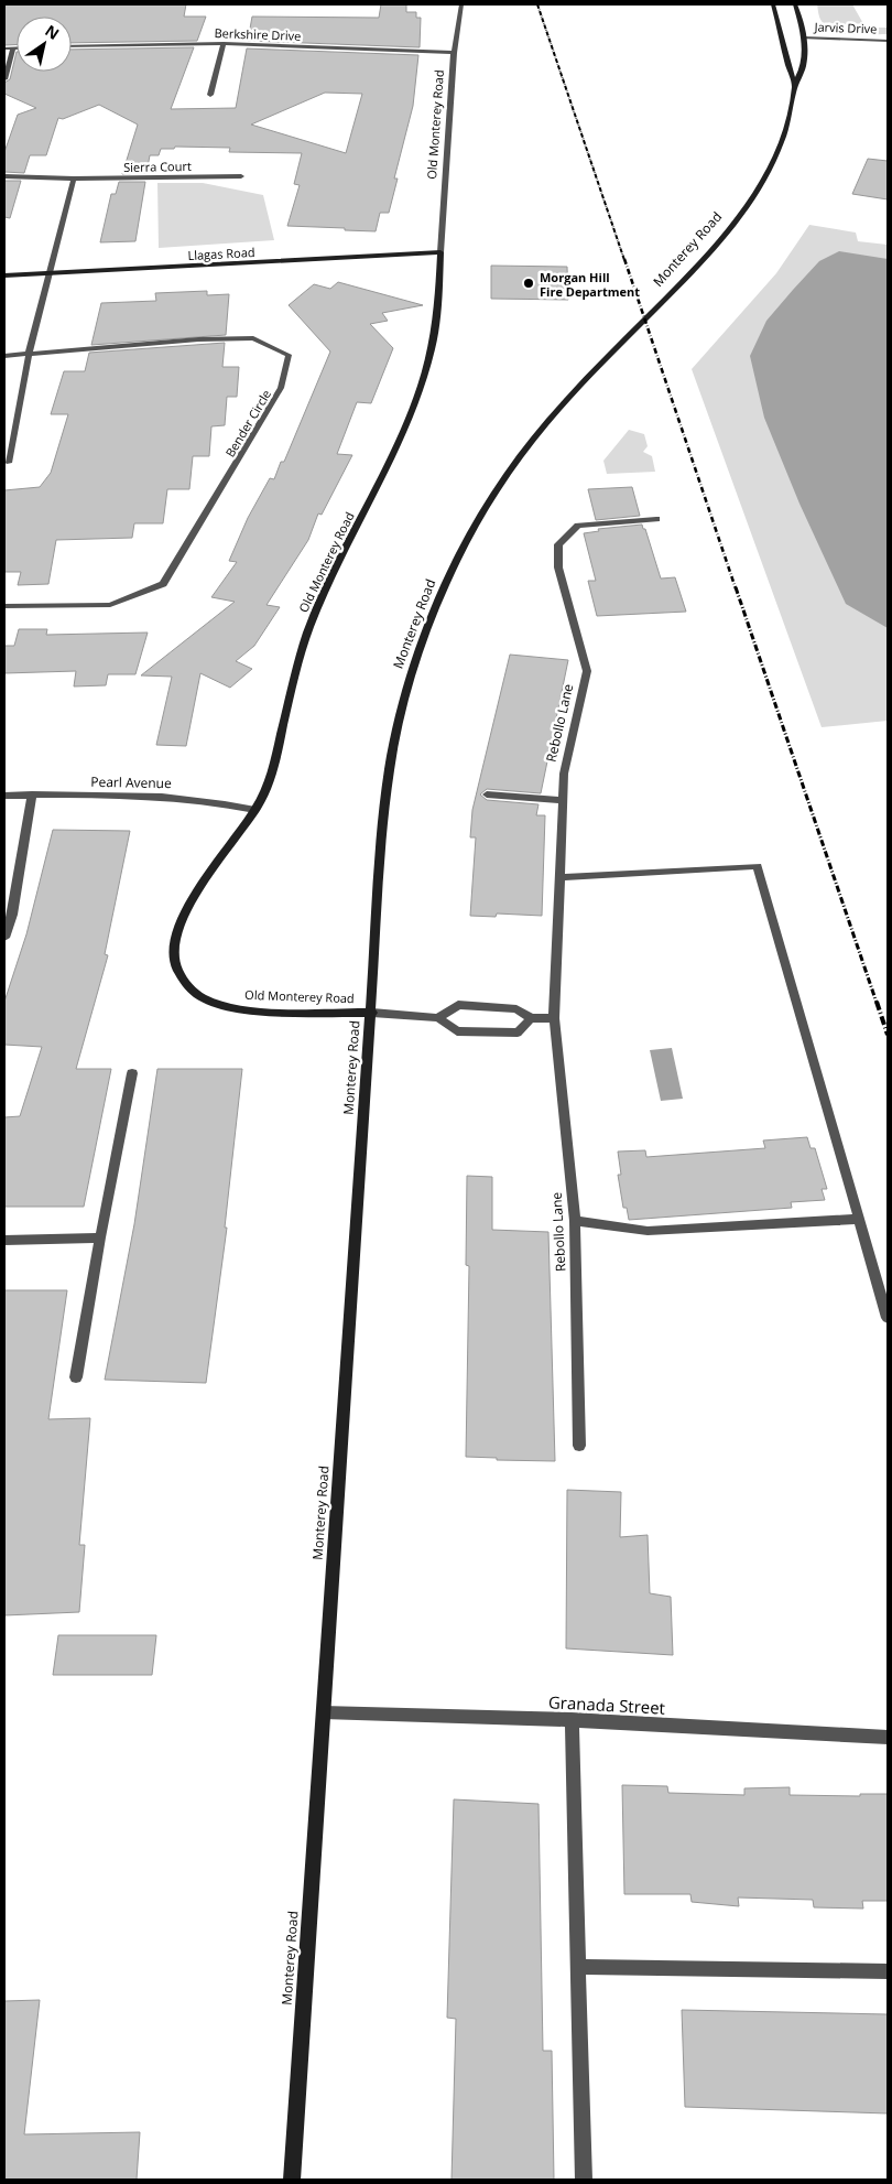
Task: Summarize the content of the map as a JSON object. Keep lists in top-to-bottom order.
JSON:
{
  "streets": {
    "main road": ["Old Monterey Road", "Monterey Road", "Llagas Road"],
    "street": [
      "Jarvis Drive",
      "Berkshire Drive",
      "Sierra Court",
      "Bender Circle",
      "Rebollo Lane",
      "Pearl Avenue",
      "Granada Street"
    ]
  },
  "crossings": [
    ["Jarvis Drive", "Monterey Road"],
    ["Berkshire Drive", "Old Monterey Road"],
    ["Old Monterey Road", "Monterey Road"],
    ["Old Monterey Road", "Llagas Road"],
    ["Old Monterey Road", "Pearl Avenue"],
    ["Monterey Road", "Granada Street"]
  ],
  "places": ["Morgan Hill Fire Department"],
  "north": "top right"
}
